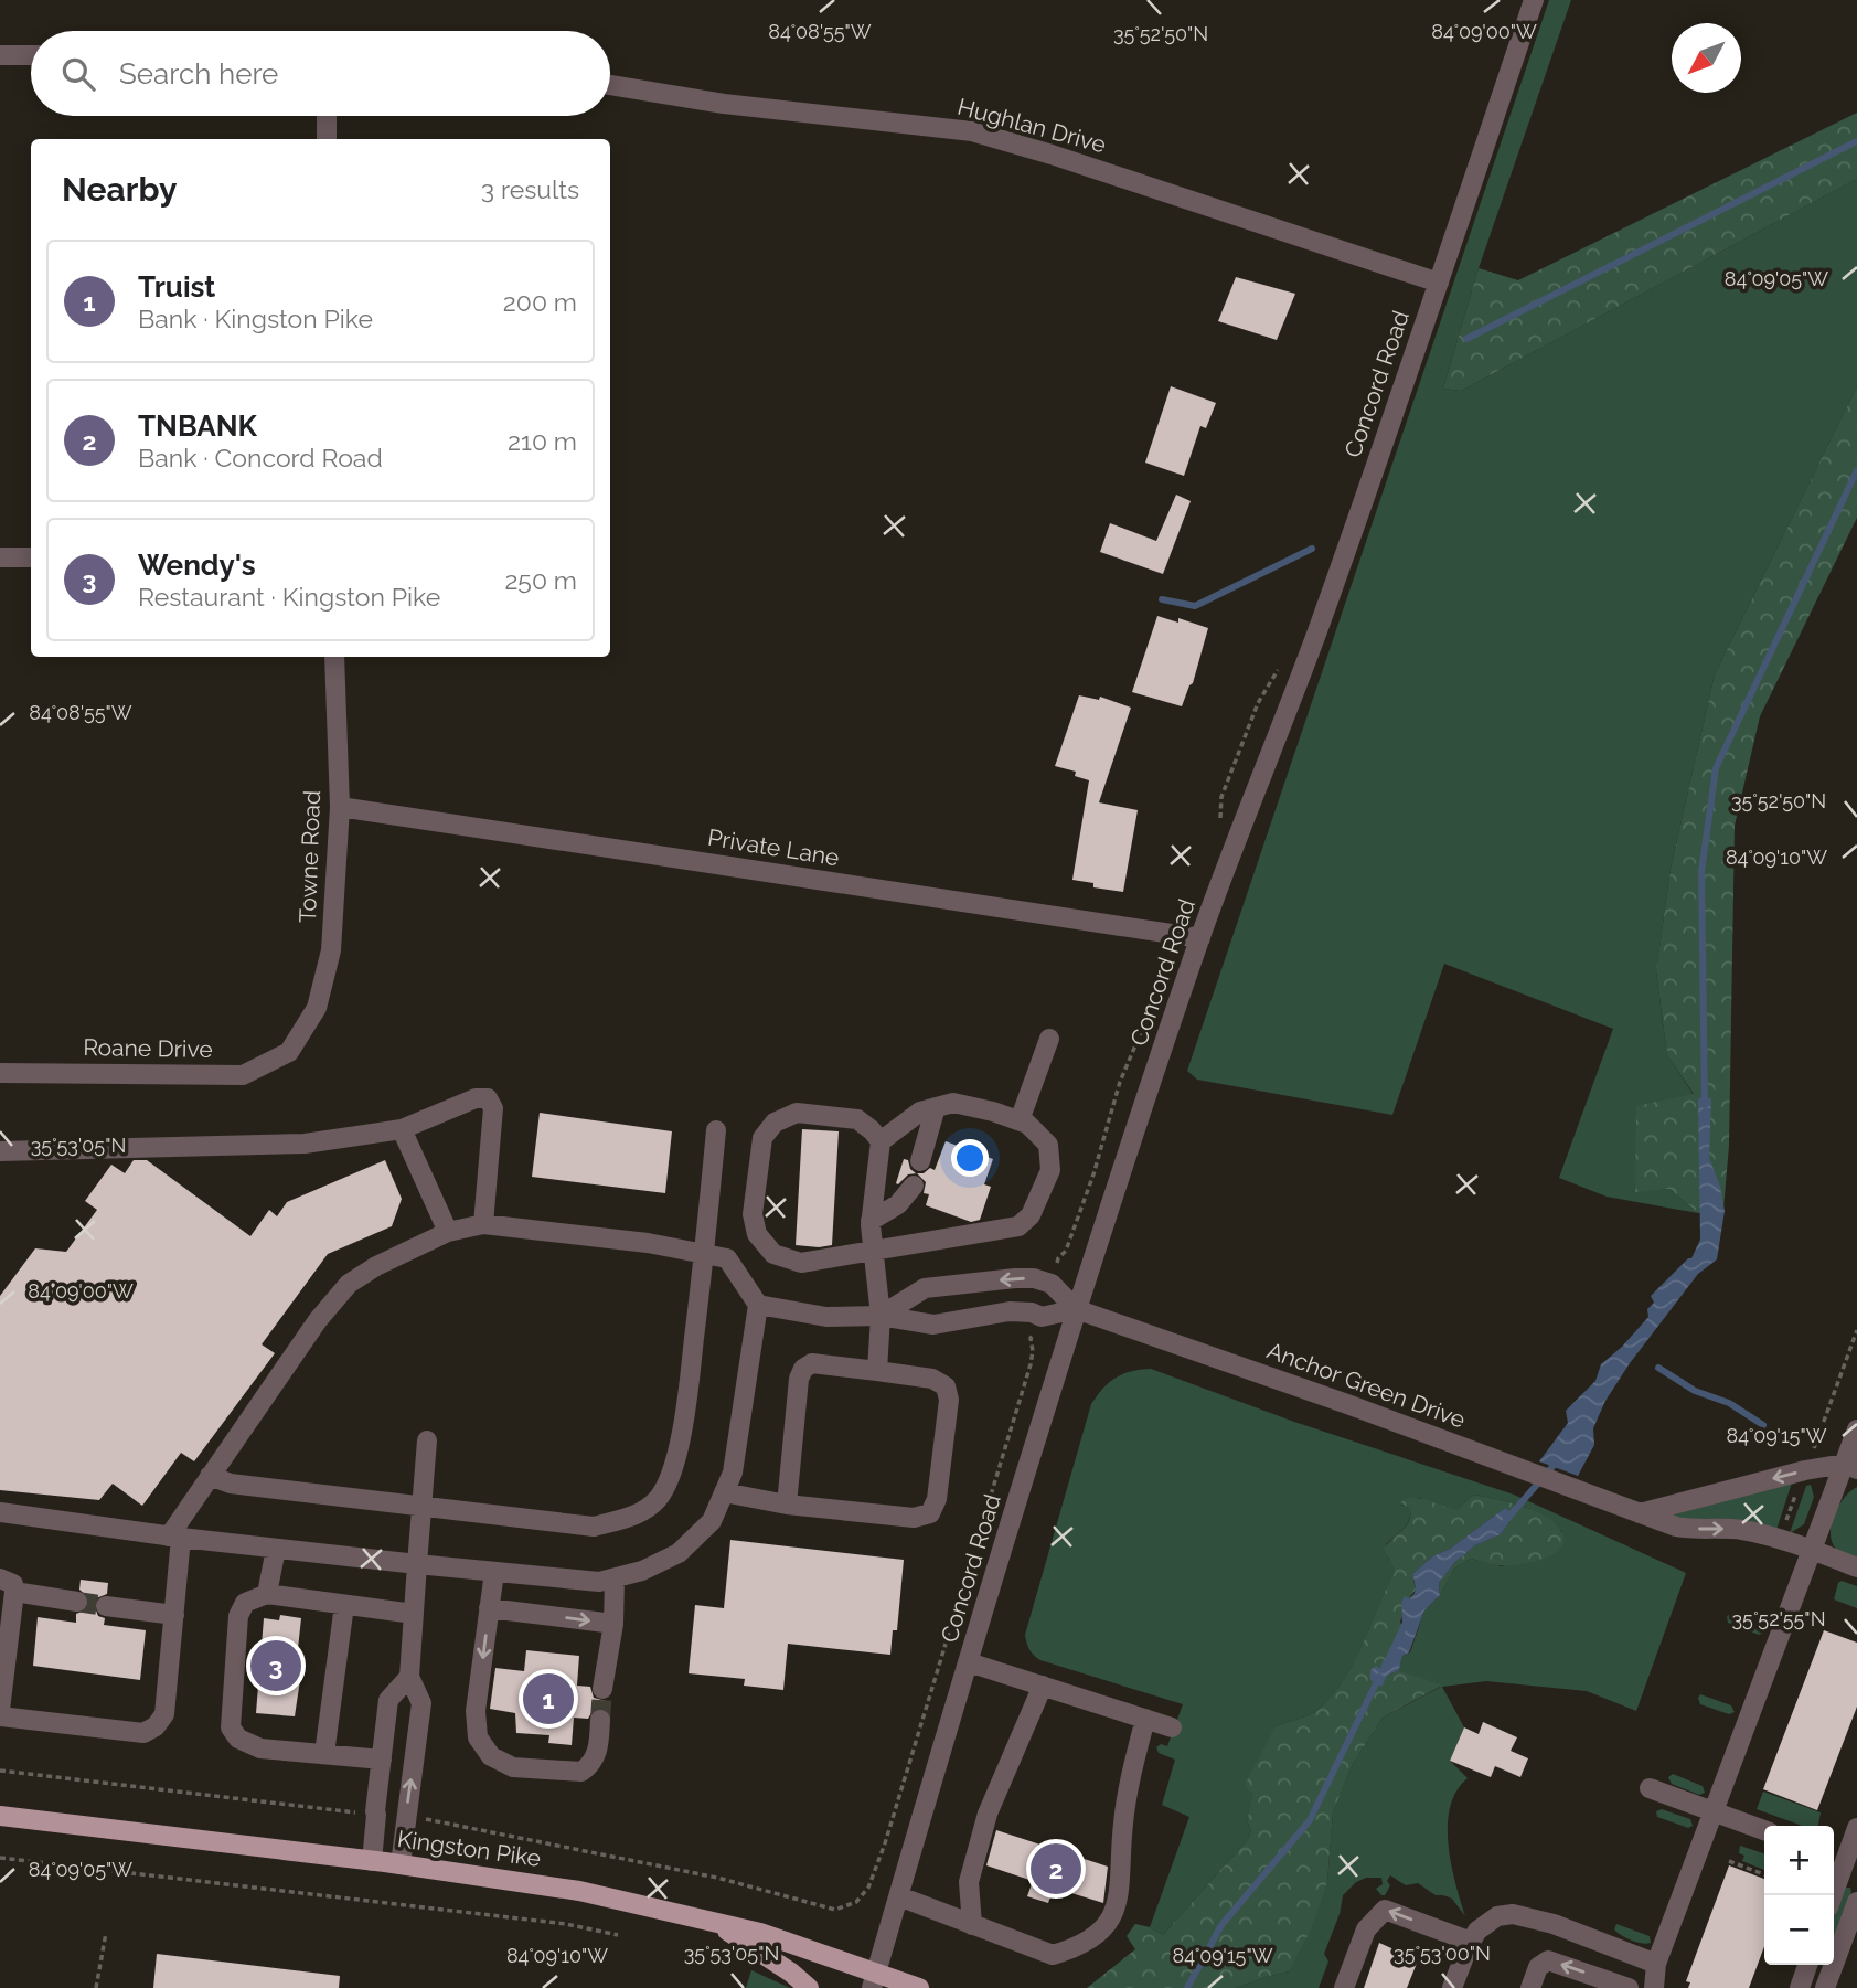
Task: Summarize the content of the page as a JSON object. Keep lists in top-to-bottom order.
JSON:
{
  "streets": {
    "main road": ["Kingston Pike"],
    "street": [
      "Hughlan Drive",
      "Concord Road",
      "Private Lane",
      "Towne Road",
      "Roane Drive",
      "Anchor Green Drive"
    ]
  },
  "crossings": [
    ["Hughlan Drive", "Concord Road"],
    ["Concord Road", "Private Lane"],
    ["Concord Road", "Anchor Green Drive"],
    ["Concord Road", "Kingston Pike"],
    ["Private Lane", "Towne Road"],
    ["Towne Road", "Roane Drive"]
  ],
  "north": "bottom left",
  "page": {
    "search": "Search here",
    "heading": ["Nearby", "3 results"],
    "list": [
      {
        "mark": "1",
        "name": "Truist",
        "note": "Bank · Kingston Pike",
        "value": "200 m"
      },
      {
        "mark": "2",
        "name": "TNBANK",
        "note": "Bank · Concord Road",
        "value": "210 m"
      },
      {
        "mark": "3",
        "name": "Wendy's",
        "note": "Restaurant · Kingston Pike",
        "value": "250 m"
      }
    ],
    "pins": ["3", "1", "2"],
    "map_buttons": ["+", "−"]
  },
  "coordinates": [
    "84°08'55\"W",
    "84°09'00\"W",
    "35°52'50\"N",
    "84°09'05\"W",
    "84°09'10\"W",
    "35°53'05\"N",
    "84°09'15\"W",
    "35°52'55\"N",
    "35°53'00\"N"
  ]
}
